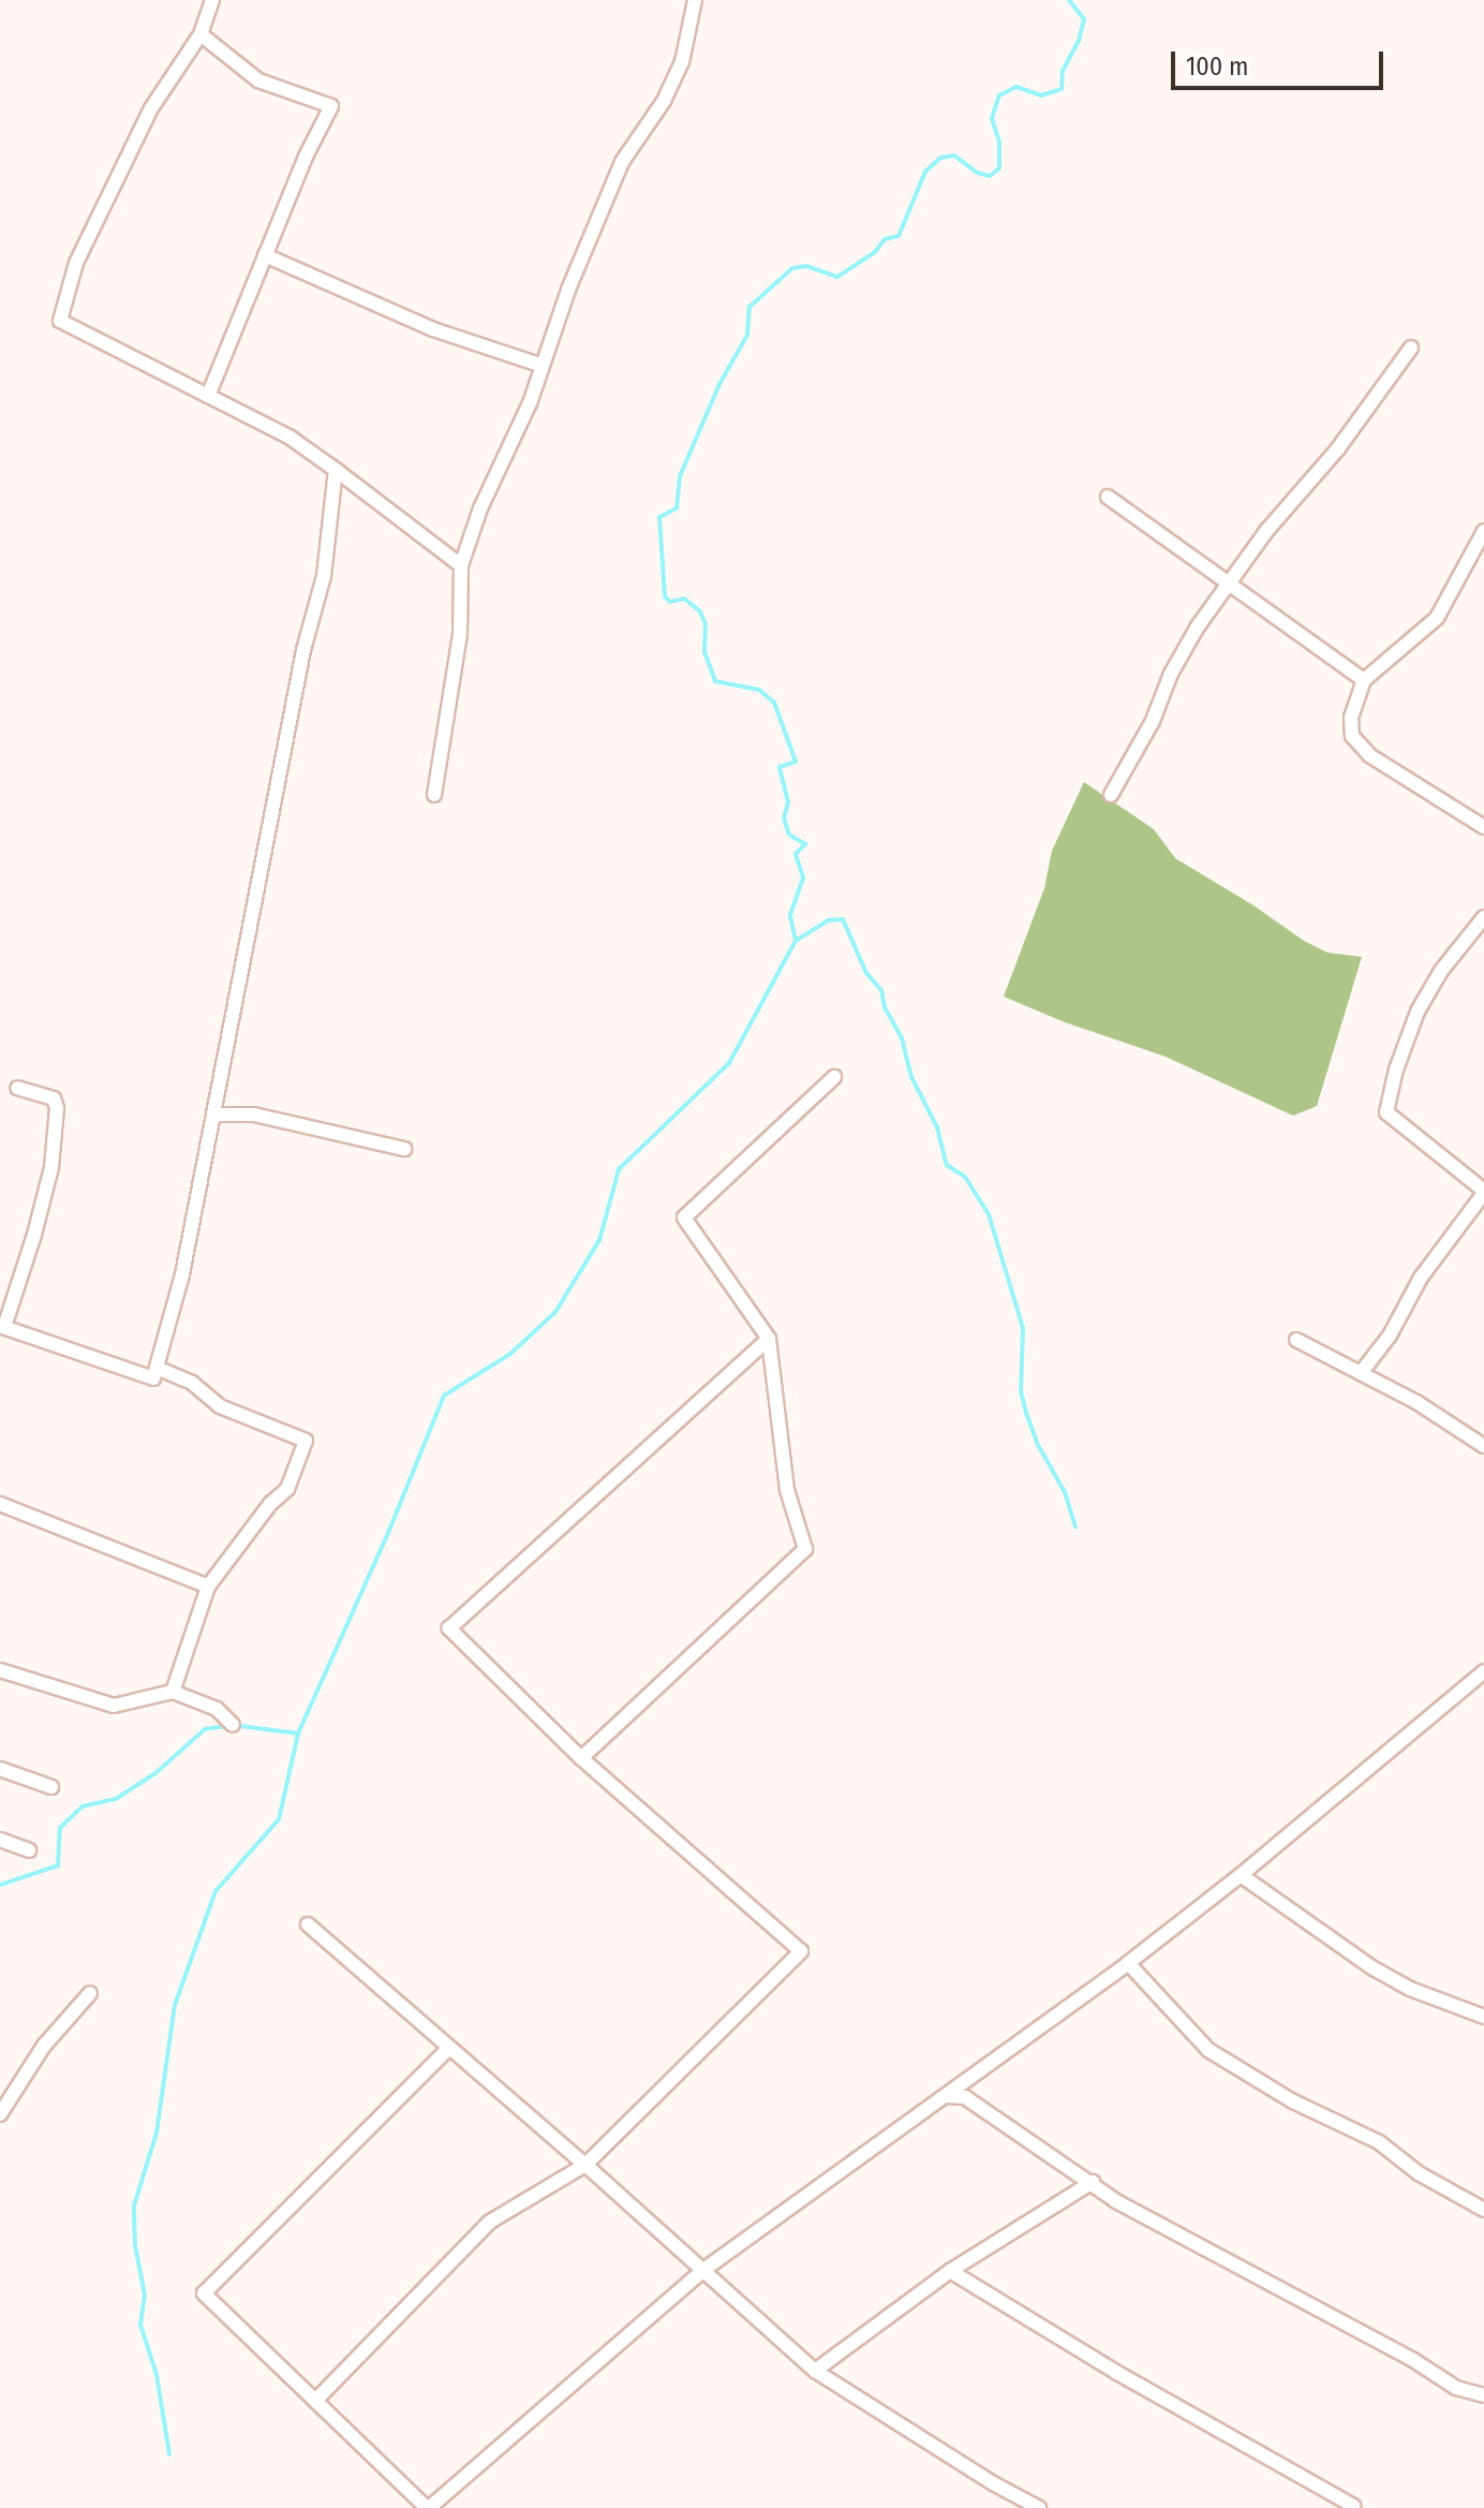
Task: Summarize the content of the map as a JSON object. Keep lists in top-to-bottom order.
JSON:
{
  "scale_bar": "100 m"
}
